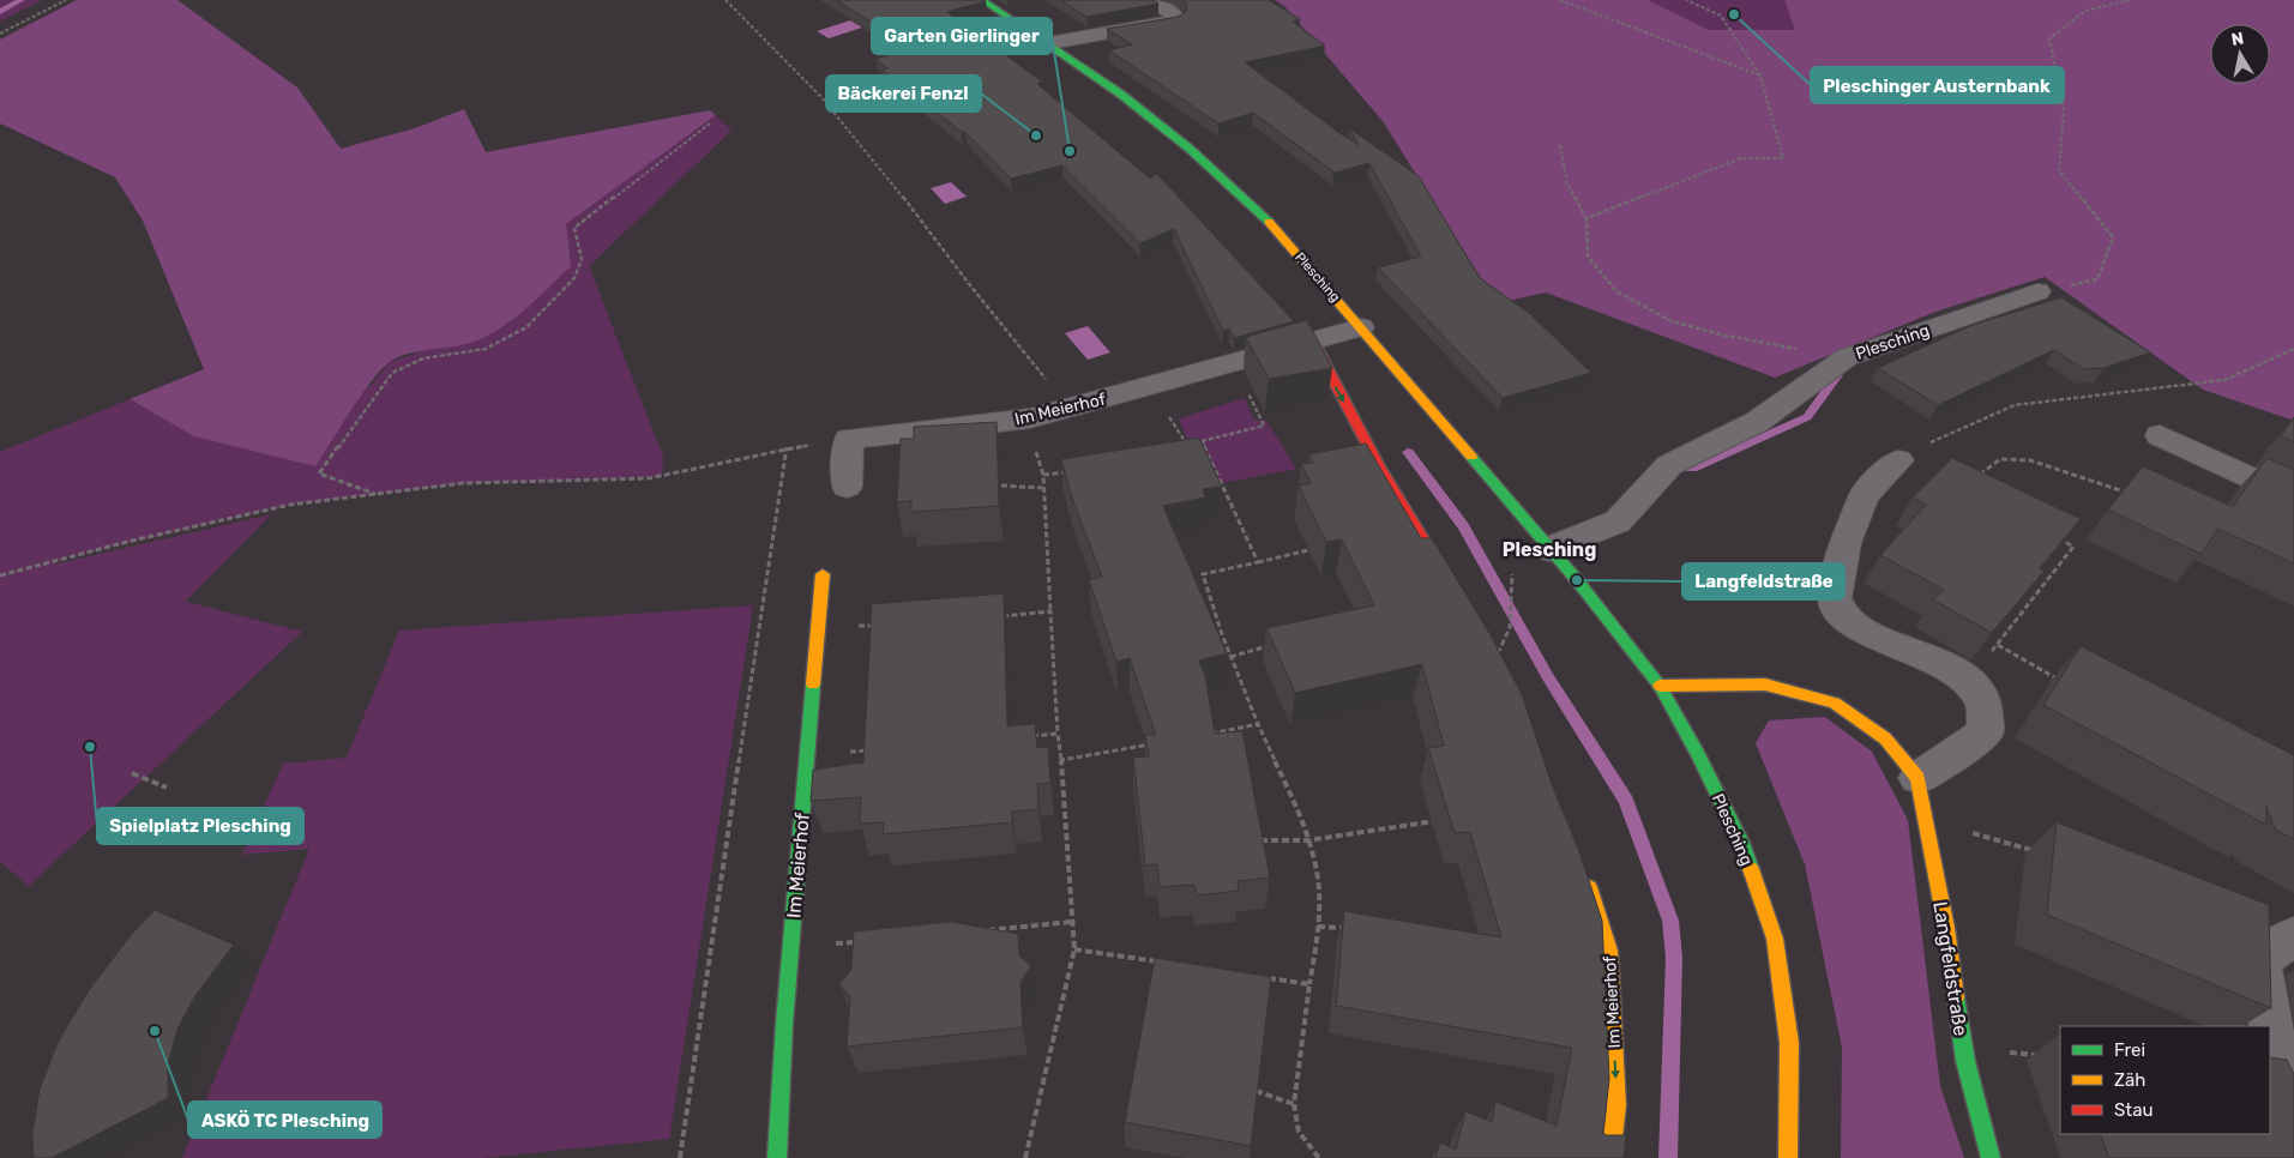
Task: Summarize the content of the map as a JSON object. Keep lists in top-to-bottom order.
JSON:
{
  "streets": {
    "main road": ["Plesching", "Im Meierhof", "Langfeldstraße"]
  },
  "crossings": [
    ["Plesching", "Im Meierhof"],
    ["Plesching", "Langfeldstraße"]
  ],
  "districts": ["Plesching"],
  "places": [
    "Pleschinger Austernbank",
    "Bäckerei Fenzl",
    "Garten Gierlinger",
    "Langfeldstraße",
    "Spielplatz Plesching",
    "ASKÖ TC Plesching"
  ],
  "legend": ["Frei", "Zäh", "Stau"],
  "north": "top"
}
